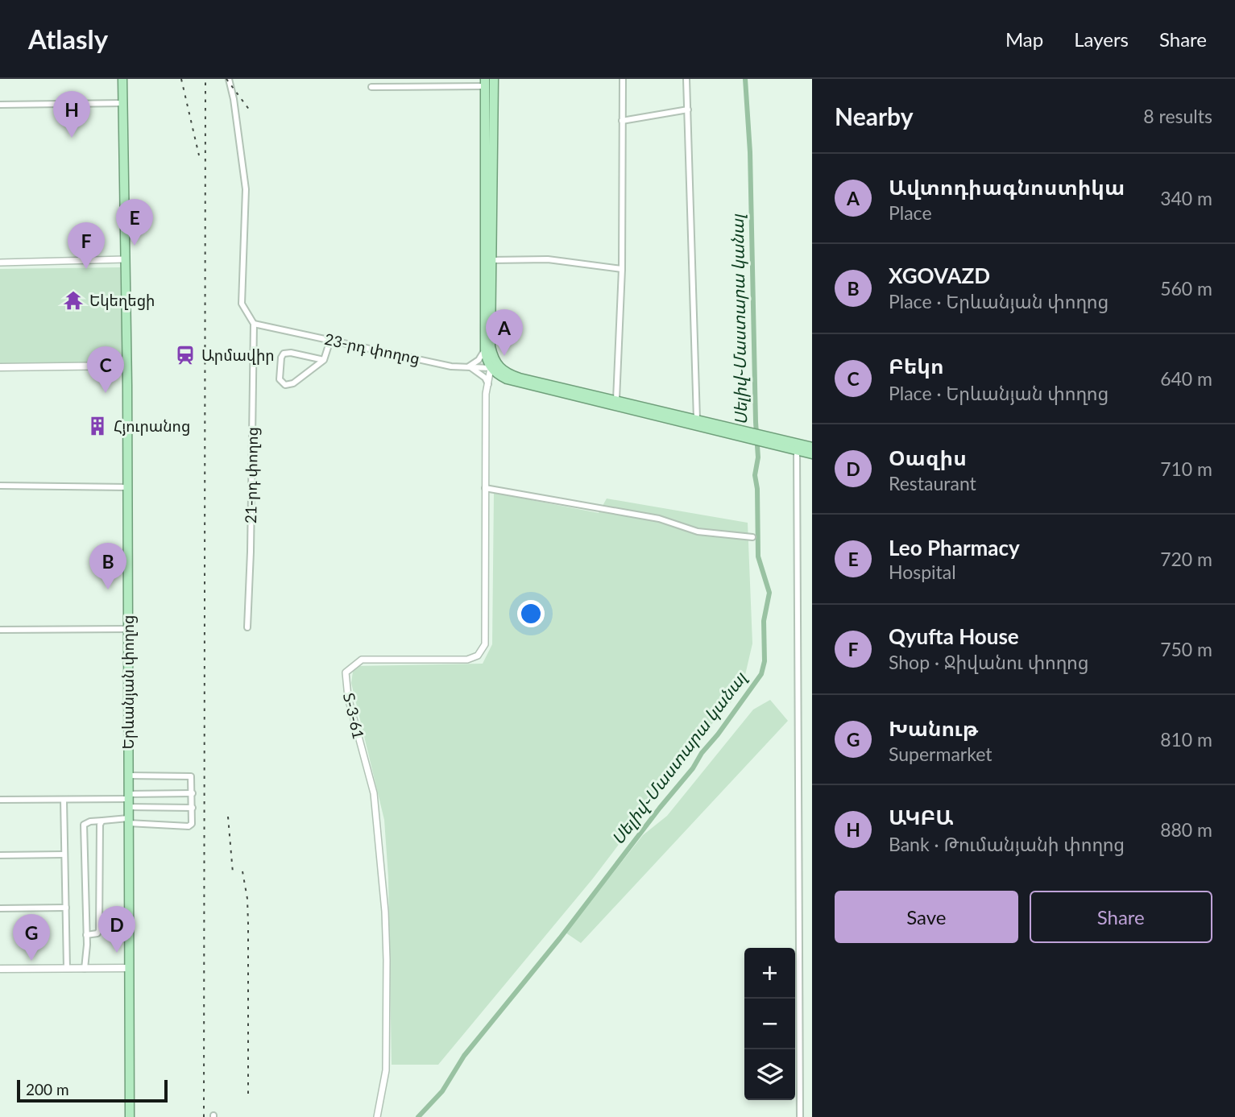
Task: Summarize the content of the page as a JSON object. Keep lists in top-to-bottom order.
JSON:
{
  "streets": {
    "highway": ["Երևանյան փողոց"],
    "street": ["23-րդ փողոց", "21-րդ փողոց", "Տ-3-61"]
  },
  "crossings": [
    ["23-րդ փողոց", "21-րդ փողոց"],
    ["23-րդ փողոց", "Տ-3-61"]
  ],
  "water": ["Սելիվ֊Մաստարա կանալ"],
  "places": {
    "temple": ["Եկեղեցի"],
    "station": ["Արմավիր"],
    "building": ["Հյուրանոց"]
  },
  "scale_bar": "200 m",
  "page": {
    "header": "Atlasly",
    "nav": ["Map", "Layers", "Share"],
    "heading": ["Nearby", "8 results"],
    "pins": [
      "H",
      "E",
      "F",
      "A",
      "C",
      "B",
      "D",
      "G"
    ],
    "list": [
      {
        "mark": "A",
        "name": "Ավտոդիագնոստիկա",
        "note": "Place",
        "value": "340 m"
      },
      {
        "mark": "B",
        "name": "XGOVAZD",
        "note": "Place · Երևանյան փողոց",
        "value": "560 m"
      },
      {
        "mark": "C",
        "name": "Բեկո",
        "note": "Place · Երևանյան փողոց",
        "value": "640 m"
      },
      {
        "mark": "D",
        "name": "Օազիս",
        "note": "Restaurant",
        "value": "710 m"
      },
      {
        "mark": "E",
        "name": "Leo Pharmacy",
        "note": "Hospital",
        "value": "720 m"
      },
      {
        "mark": "F",
        "name": "Qyufta House",
        "note": "Shop · Ջիվանու փողոց",
        "value": "750 m"
      },
      {
        "mark": "G",
        "name": "Խանութ",
        "note": "Supermarket",
        "value": "810 m"
      },
      {
        "mark": "H",
        "name": "ԱԿԲԱ",
        "note": "Bank · Թումանյանի փողոց",
        "value": "880 m"
      }
    ],
    "buttons": ["Save", "Share"],
    "map_buttons": ["+", "−"],
    "scale": "200 m"
  }
}
